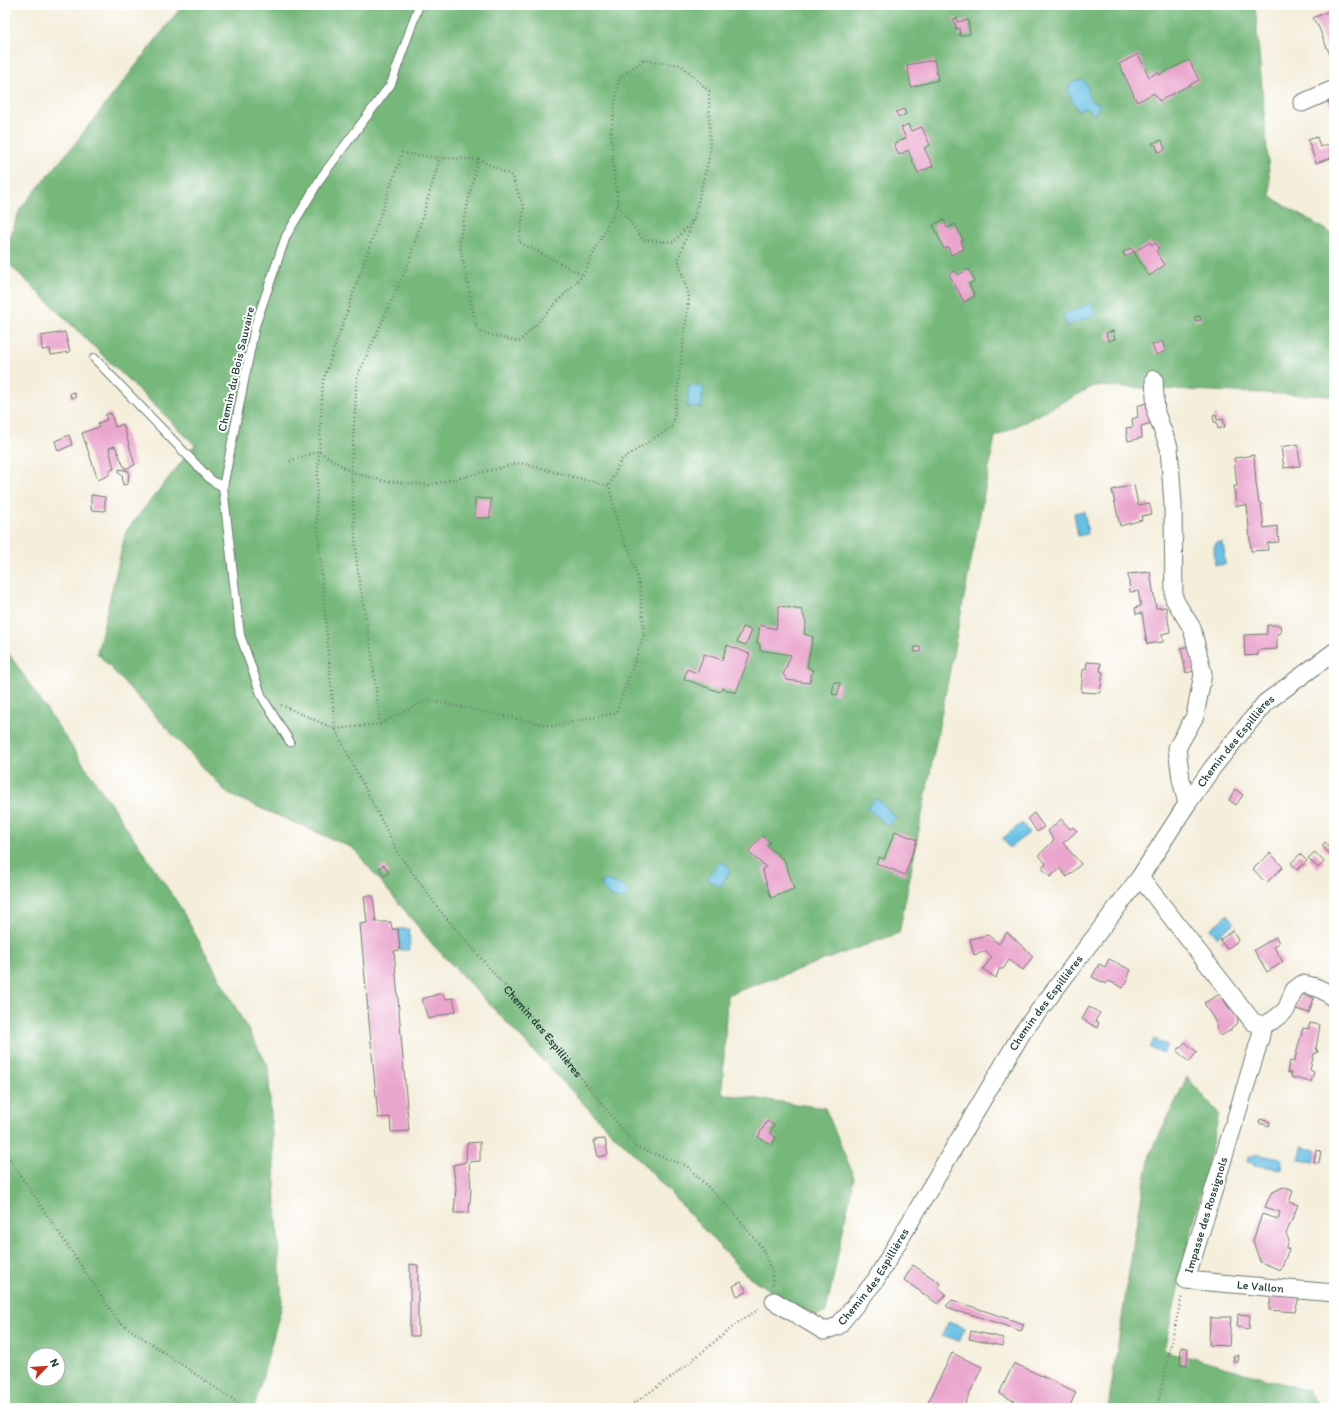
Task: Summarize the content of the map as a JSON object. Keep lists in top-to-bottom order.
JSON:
{
  "streets": {
    "street": ["Chemin des Espillières", "Impasse des Rossignols", "Le Vallon"],
    "lane": ["Chemin du Bois Sauvaire"]
  },
  "crossings": [
    ["Impasse des Rossignols", "Le Vallon"]
  ],
  "north": "top right"
}
